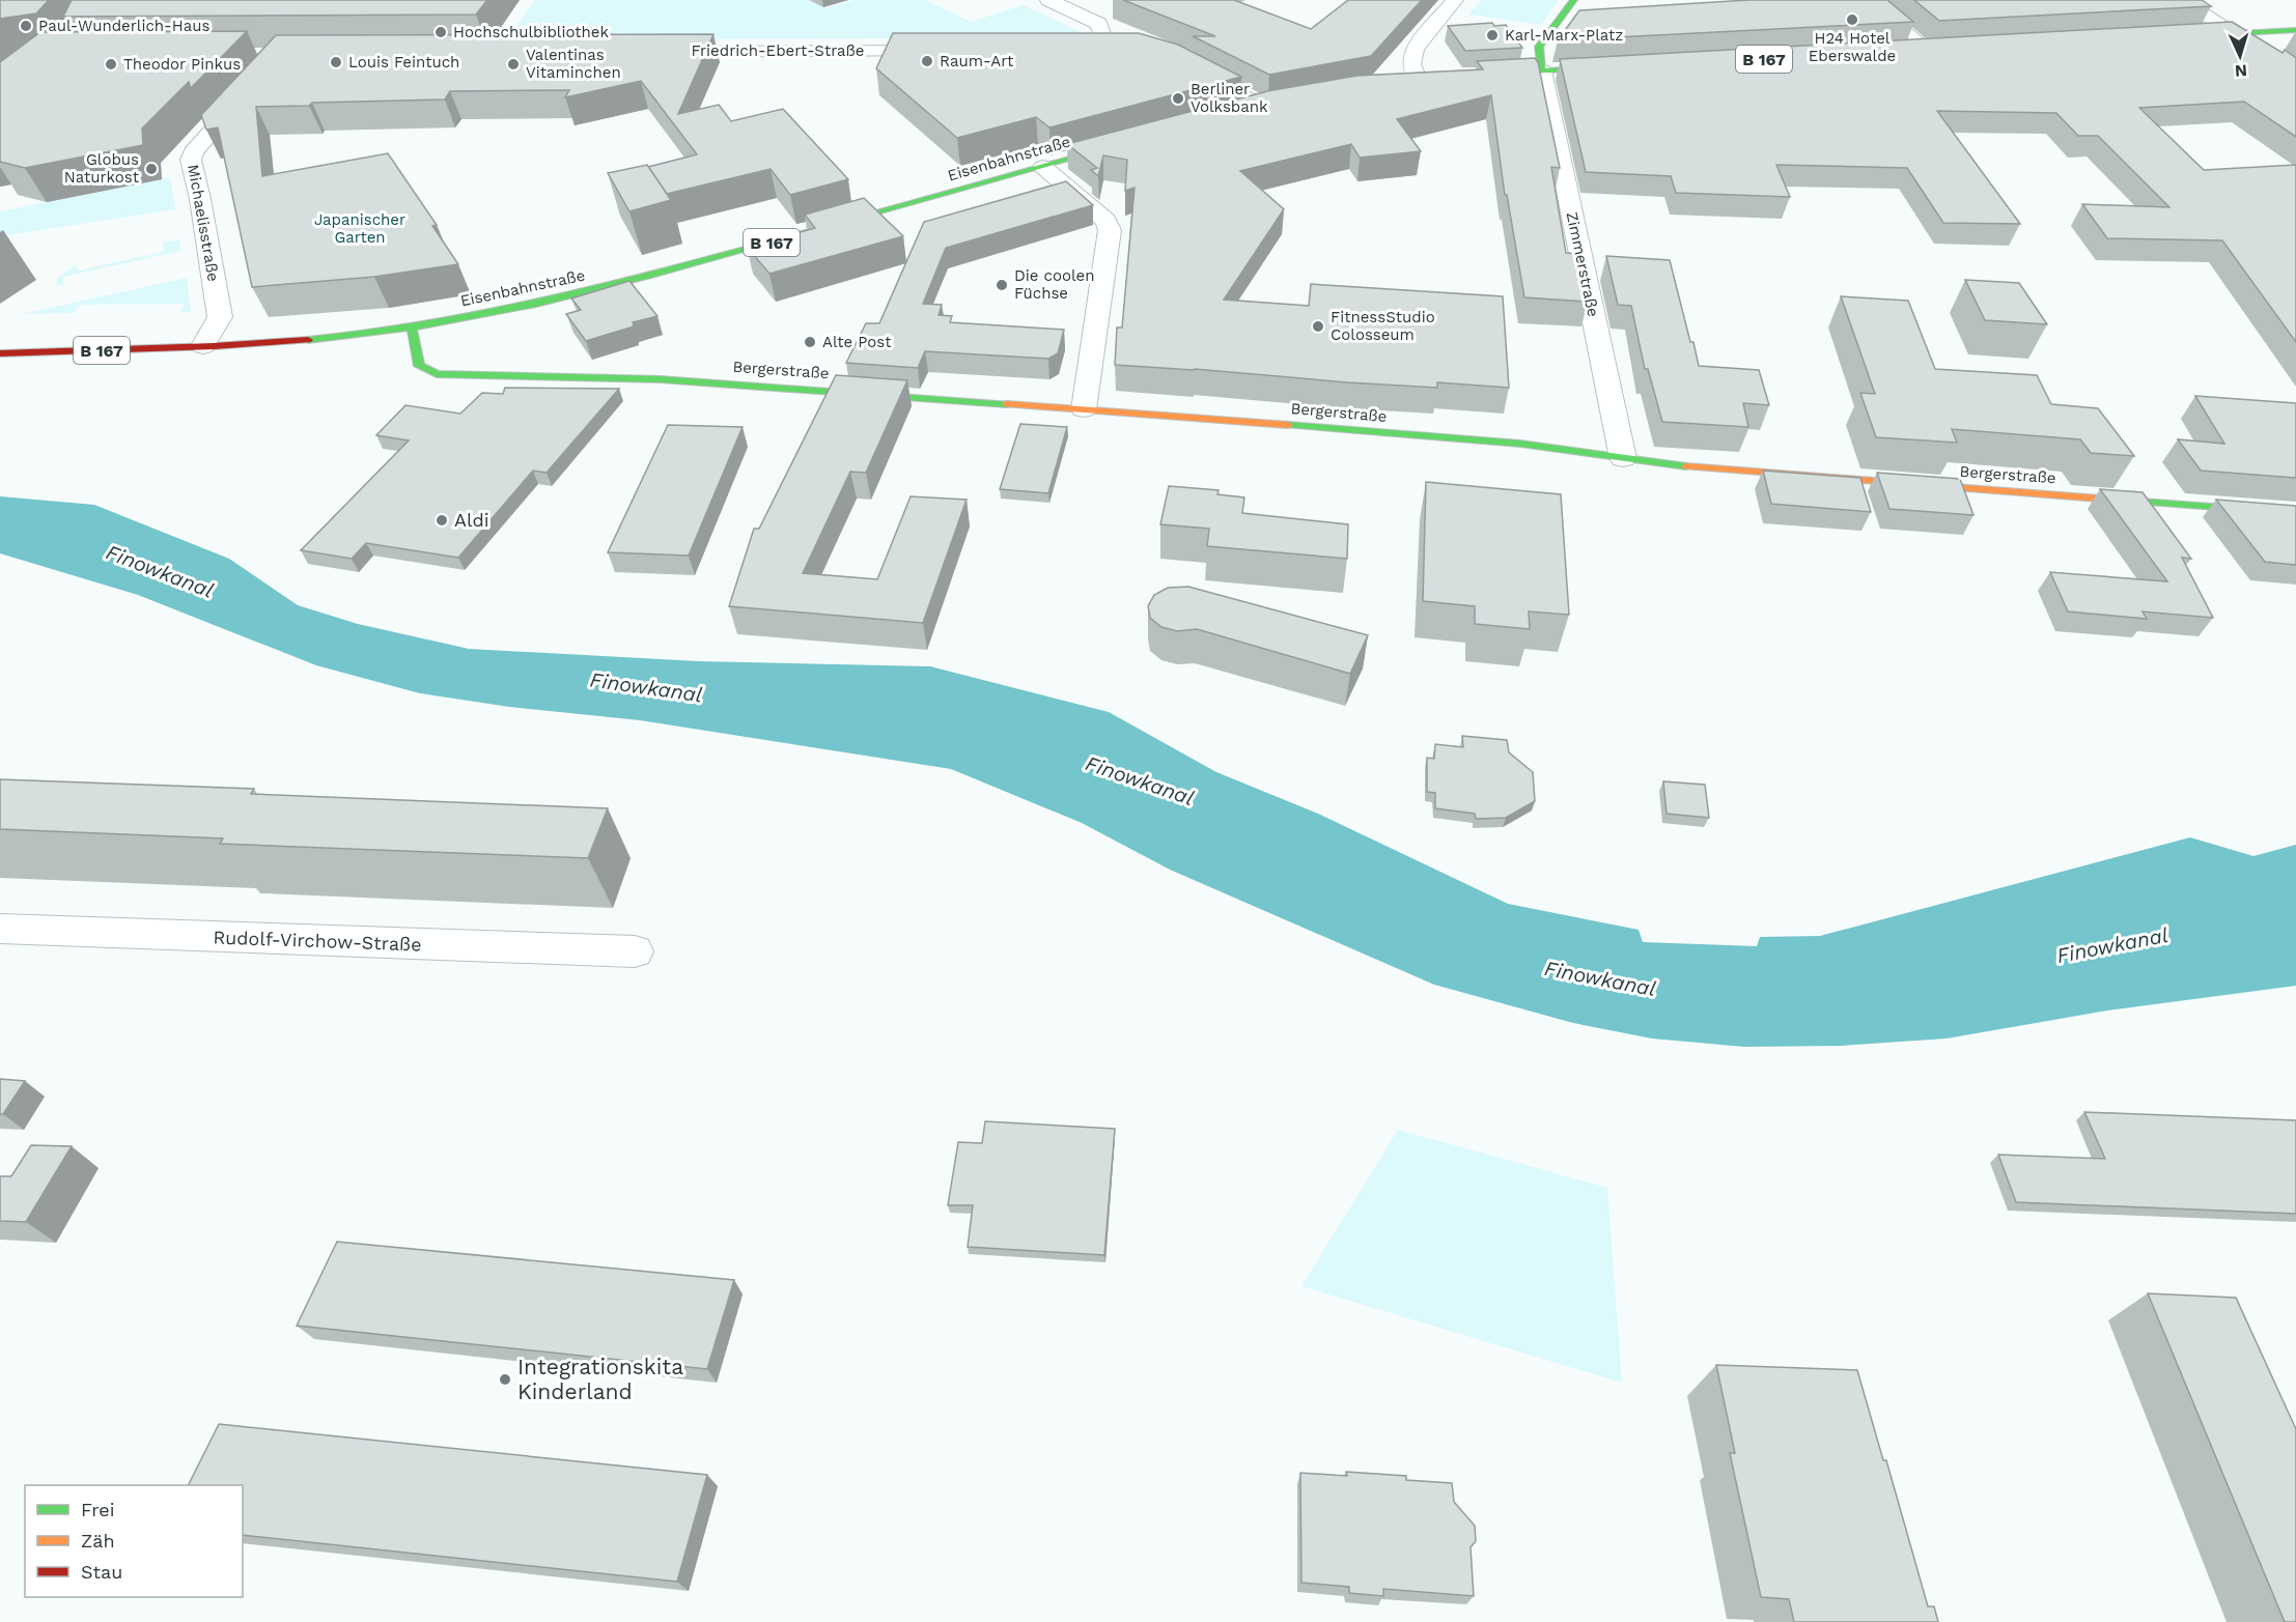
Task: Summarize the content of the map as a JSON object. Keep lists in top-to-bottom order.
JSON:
{
  "streets": {
    "main road": ["B 167", "Eisenbahnstraße", "Bergerstraße"],
    "street": [
      "Friedrich-Ebert-Straße",
      "Michaelisstraße",
      "Zimmerstraße",
      "Rudolf-Virchow-Straße"
    ]
  },
  "crossings": [
    ["Eisenbahnstraße", "Michaelisstraße"],
    ["Eisenbahnstraße", "Bergerstraße"],
    ["Zimmerstraße", "Bergerstraße"]
  ],
  "water": ["Finowkanal"],
  "parks": ["Japanischer Garten"],
  "places": [
    "H24 Hotel Eberswalde",
    "Paul-Wunderlich-Haus",
    "Hochschulbibliothek",
    "Karl-Marx-Platz",
    "Raum-Art",
    "Louis Feintuch",
    "Theodor Pinkus",
    "Valentinas Vitaminchen",
    "Berliner Volksbank",
    "Globus Naturkost",
    "Die coolen Füchse",
    "FitnessStudio Colosseum",
    "Alte Post",
    "Aldi",
    "Integrationskita Kinderland"
  ],
  "legend": ["Frei", "Zäh", "Stau"],
  "north": "bottom"
}
